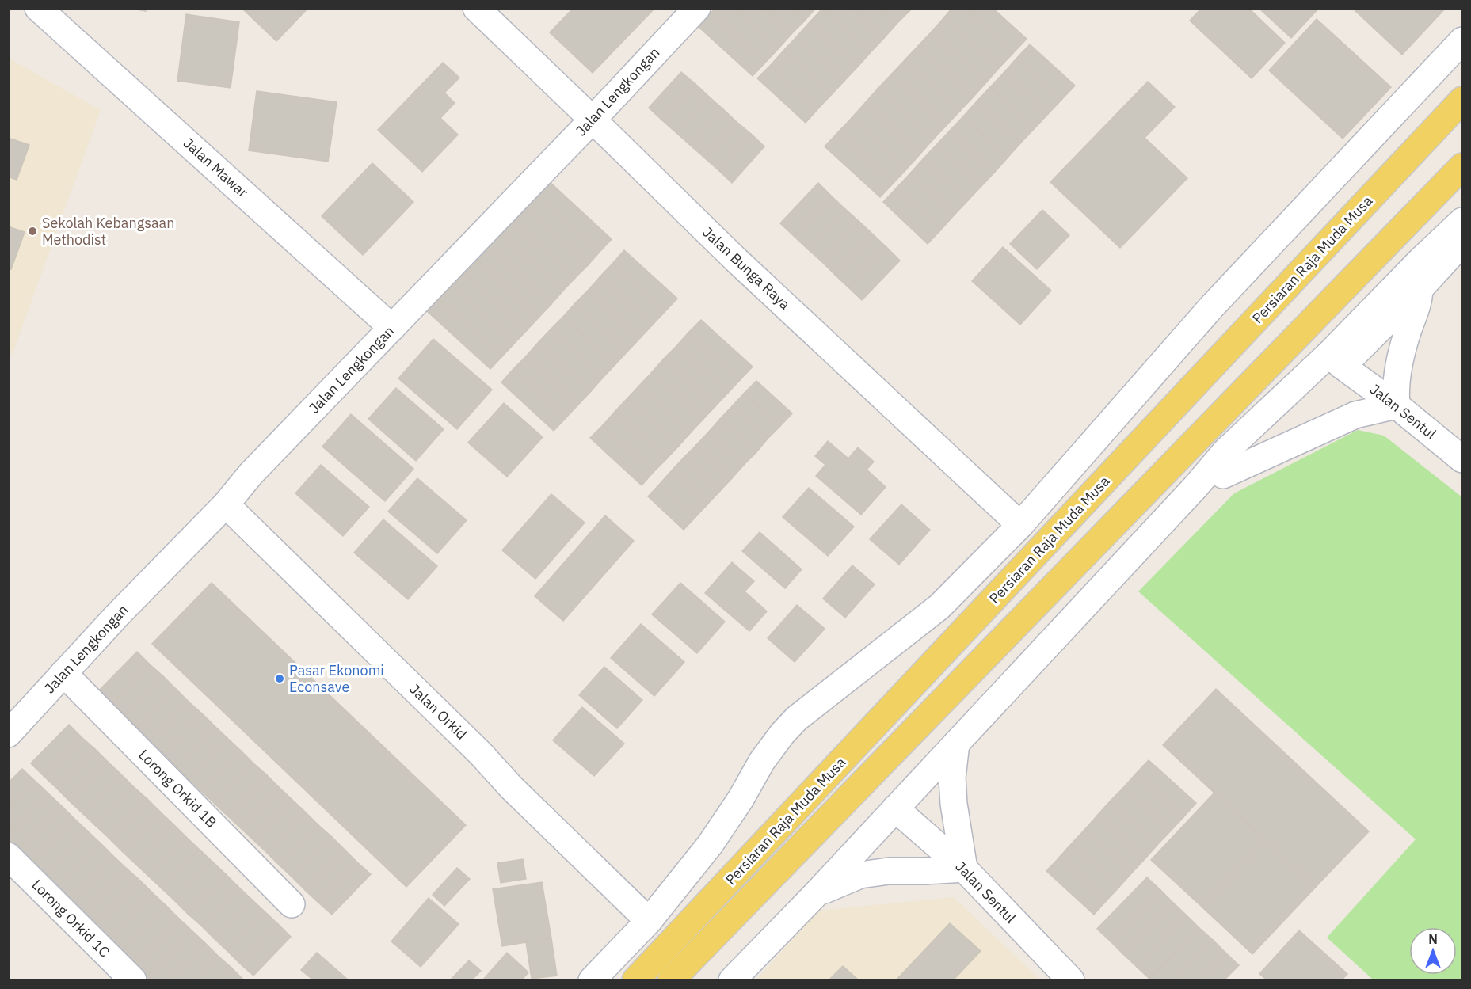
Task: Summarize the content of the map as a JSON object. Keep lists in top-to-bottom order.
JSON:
{
  "streets": {
    "main road": ["Persiaran Raja Muda Musa"],
    "street": [
      "Jalan Lengkongan",
      "Jalan Mawar",
      "Jalan Bunga Raya",
      "Jalan Sentul",
      "Jalan Orkid",
      "Lorong Orkid 1B",
      "Lorong Orkid 1C"
    ]
  },
  "crossings": [
    ["Jalan Lengkongan", "Jalan Mawar"],
    ["Jalan Lengkongan", "Jalan Bunga Raya"],
    ["Jalan Lengkongan", "Jalan Orkid"],
    ["Jalan Lengkongan", "Lorong Orkid 1B"]
  ],
  "places": ["Sekolah Kebangsaan Methodist", "Pasar Ekonomi Econsave"],
  "north": "top"
}
